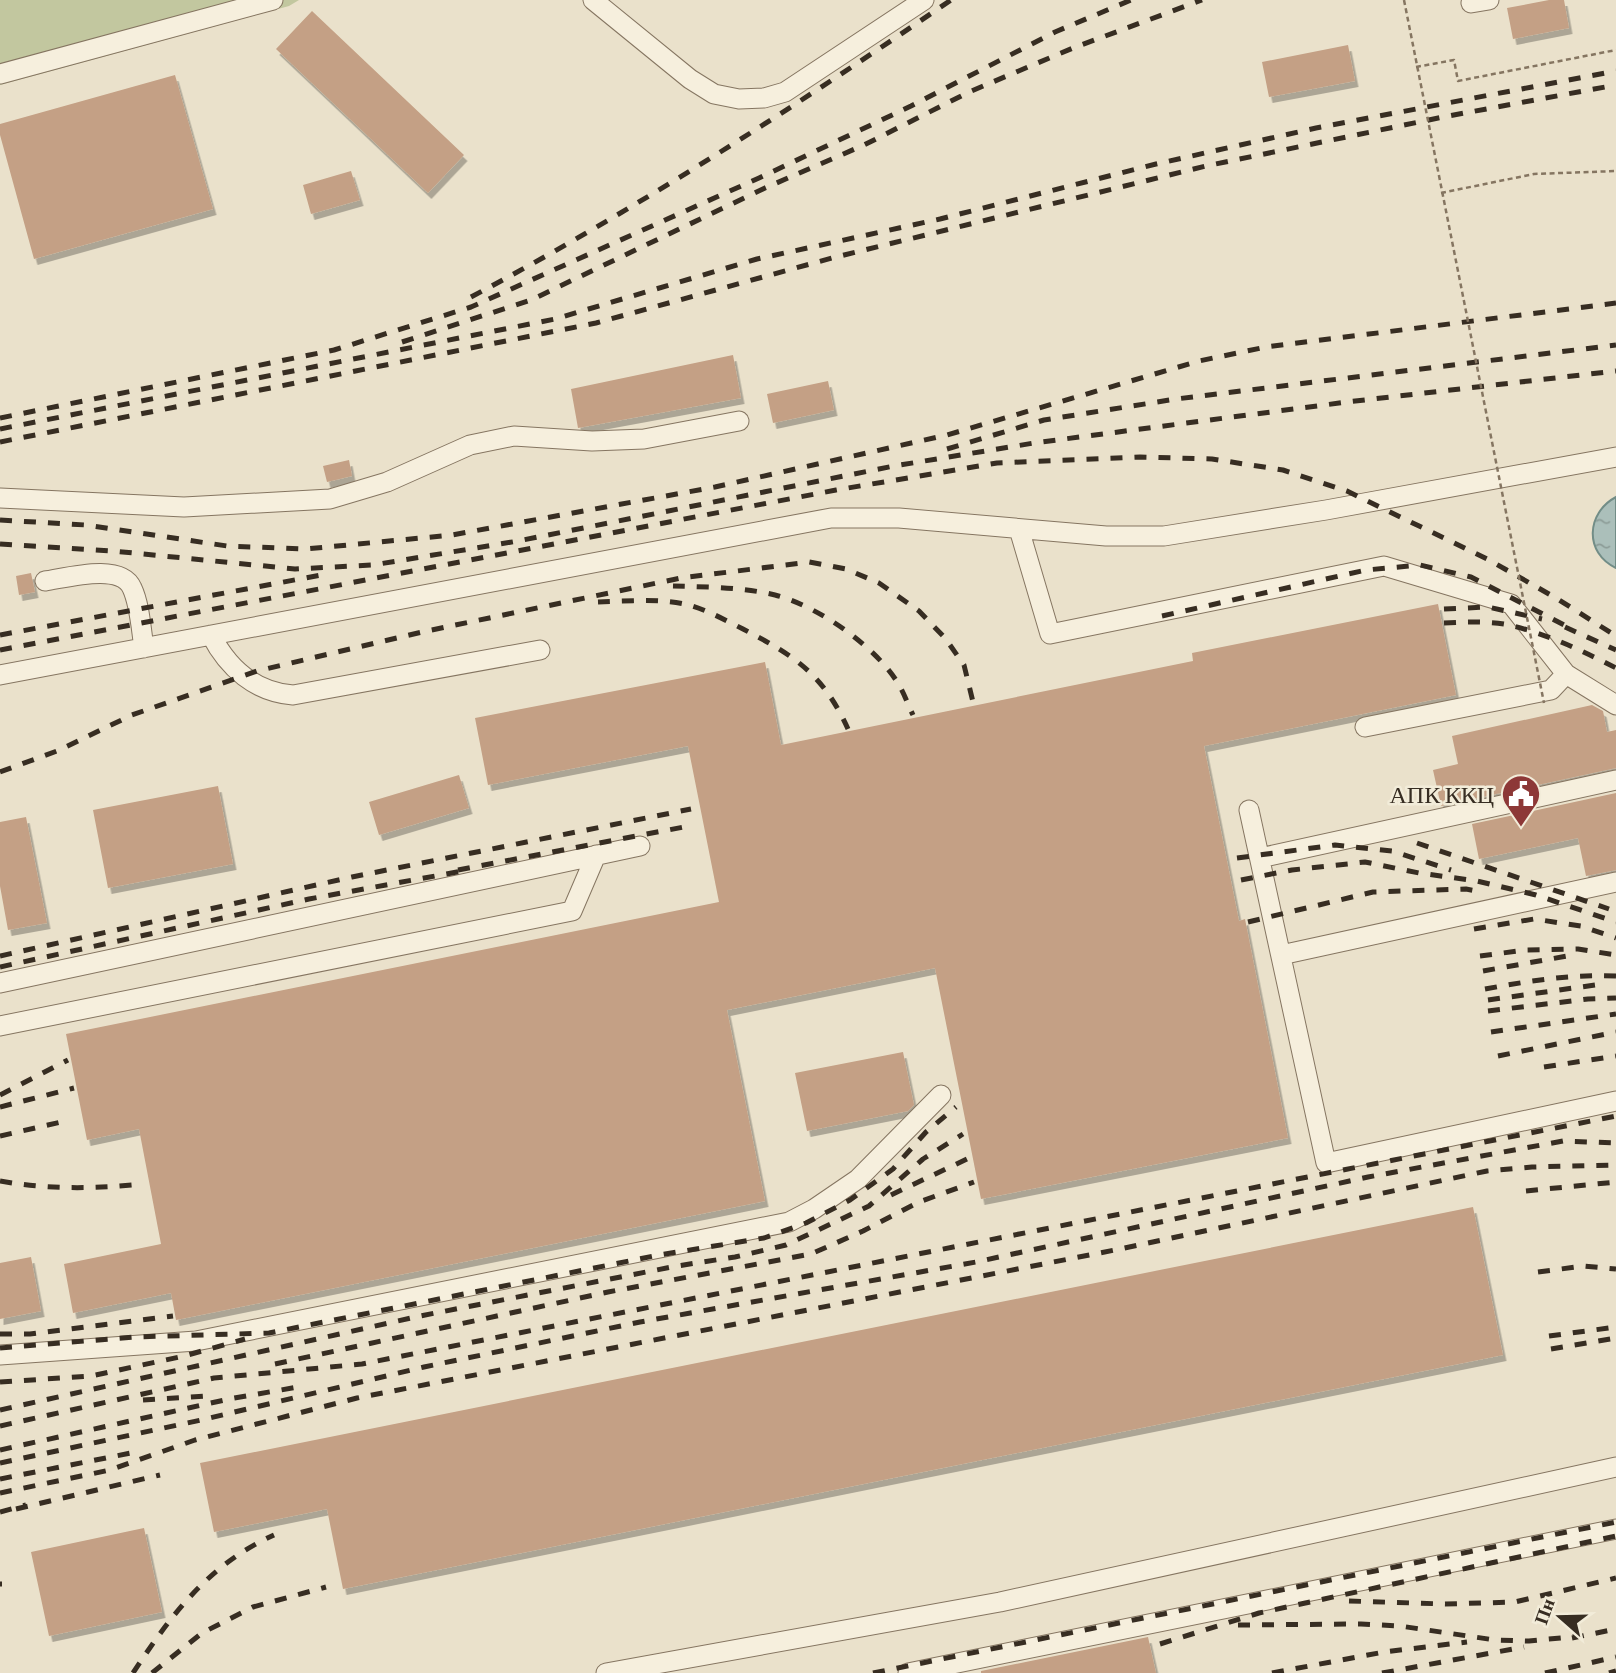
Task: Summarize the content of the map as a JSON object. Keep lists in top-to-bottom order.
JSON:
{
  "places": {
    "public building": ["АПК ККЦ"]
  },
  "north": "left"
}
